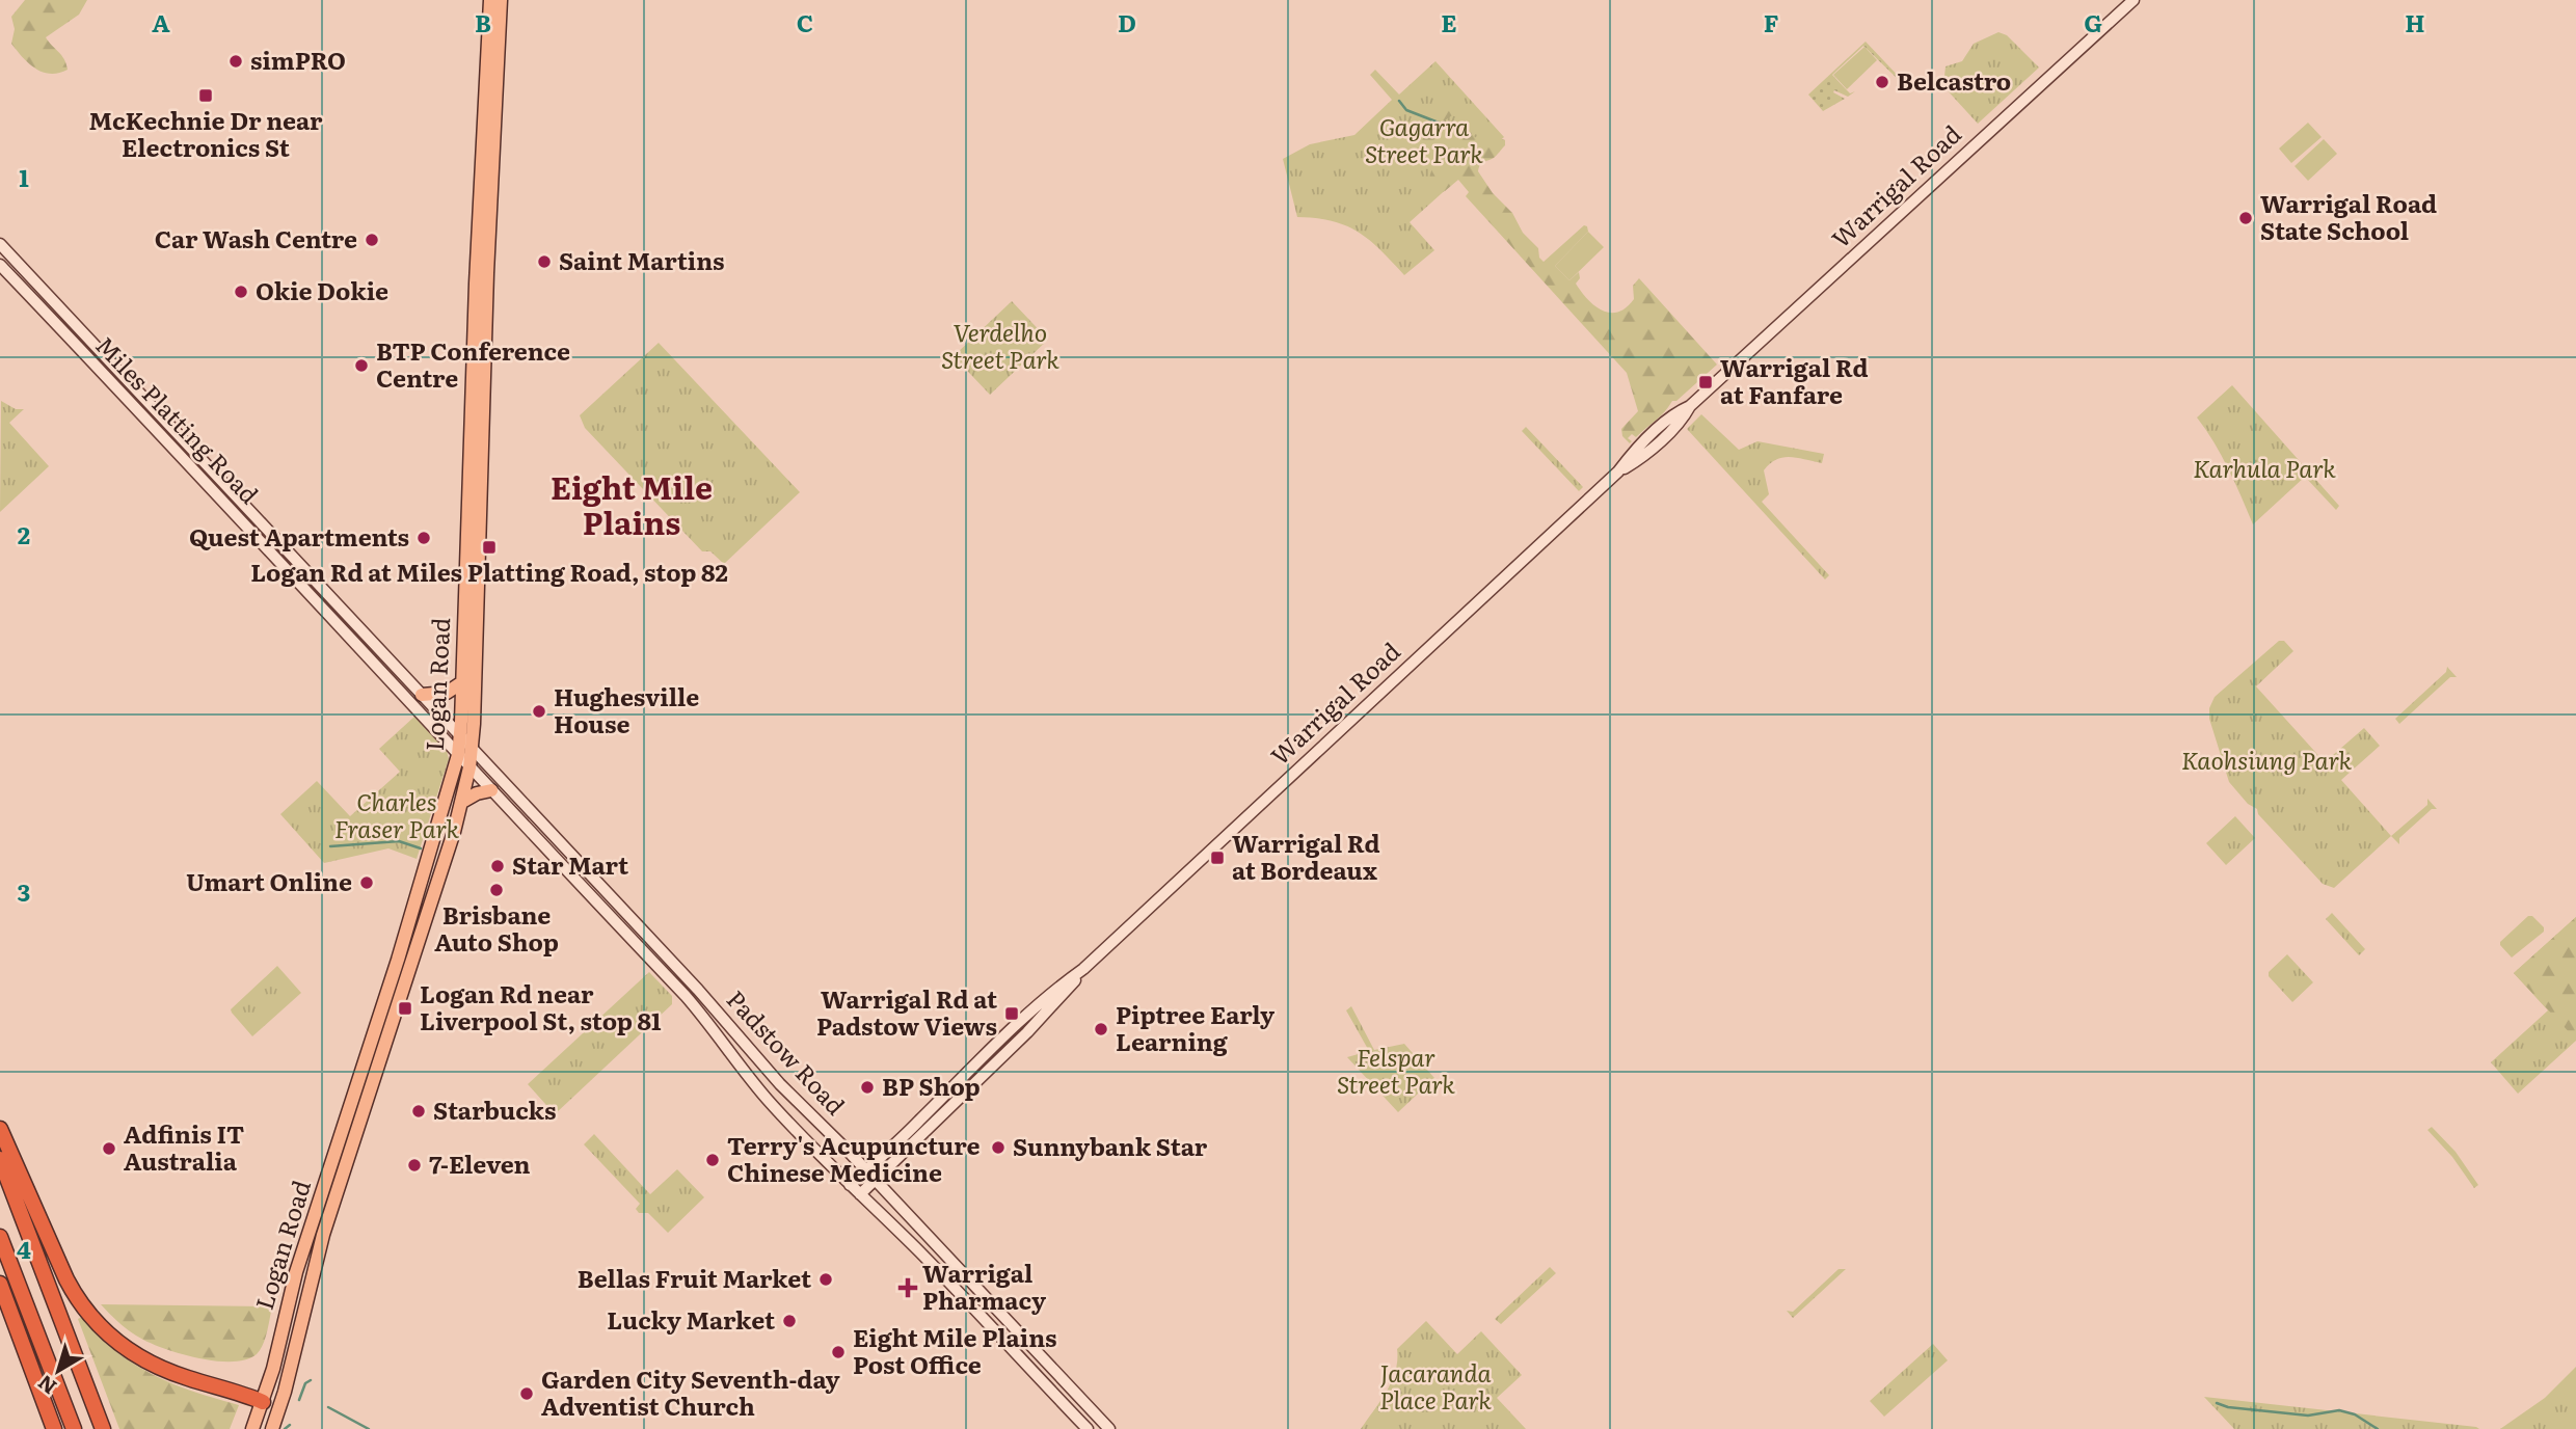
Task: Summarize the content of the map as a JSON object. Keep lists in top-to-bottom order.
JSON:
{
  "streets": {
    "main road": [
      "Warrigal Road",
      "Miles Platting Road",
      "Logan Road",
      "Padstow Road"
    ]
  },
  "crossings": [
    ["Warrigal Road", "Padstow Road"],
    ["Miles Platting Road", "Logan Road"],
    ["Miles Platting Road", "Padstow Road"],
    ["Logan Road", "Padstow Road"]
  ],
  "districts": ["Eight Mile Plains"],
  "parks": [
    "Gagarra Street Park",
    "Verdelho Street Park",
    "Karhula Park",
    "Kaohsiung Park",
    "Charles Fraser Park",
    "Felspar Street Park",
    "Jacaranda Place Park"
  ],
  "places": {
    "other": [
      "simPRO",
      "Belcastro",
      "Warrigal Road State School",
      "Car Wash Centre",
      "Saint Martins",
      "Okie Dokie",
      "BTP Conference Centre",
      "Quest Apartments",
      "Hughesville House",
      "Star Mart",
      "Umart Online",
      "Brisbane Auto Shop",
      "Piptree Early Learning",
      "BP Shop",
      "Starbucks",
      "Sunnybank Star",
      "Adfinis IT Australia",
      "Terry's Acupuncture Chinese Medicine",
      "7-Eleven",
      "Bellas Fruit Market",
      "Lucky Market",
      "Eight Mile Plains Post Office",
      "Garden City Seventh-day Adventist Church"
    ],
    "transit": [
      "McKechnie Dr near Electronics St",
      "Warrigal Rd at Fanfare",
      "Logan Rd at Miles Platting Road, stop 82",
      "Warrigal Rd at Bordeaux",
      "Logan Rd near Liverpool St, stop 81",
      "Warrigal Rd at Padstow Views"
    ],
    "health": ["Warrigal Pharmacy"]
  },
  "north": "bottom left",
  "grid": {
    "columns": [
      "A",
      "B",
      "C",
      "D",
      "E",
      "F",
      "G",
      "H"
    ],
    "rows": [
      "1",
      "2",
      "3",
      "4"
    ]
  }
}
